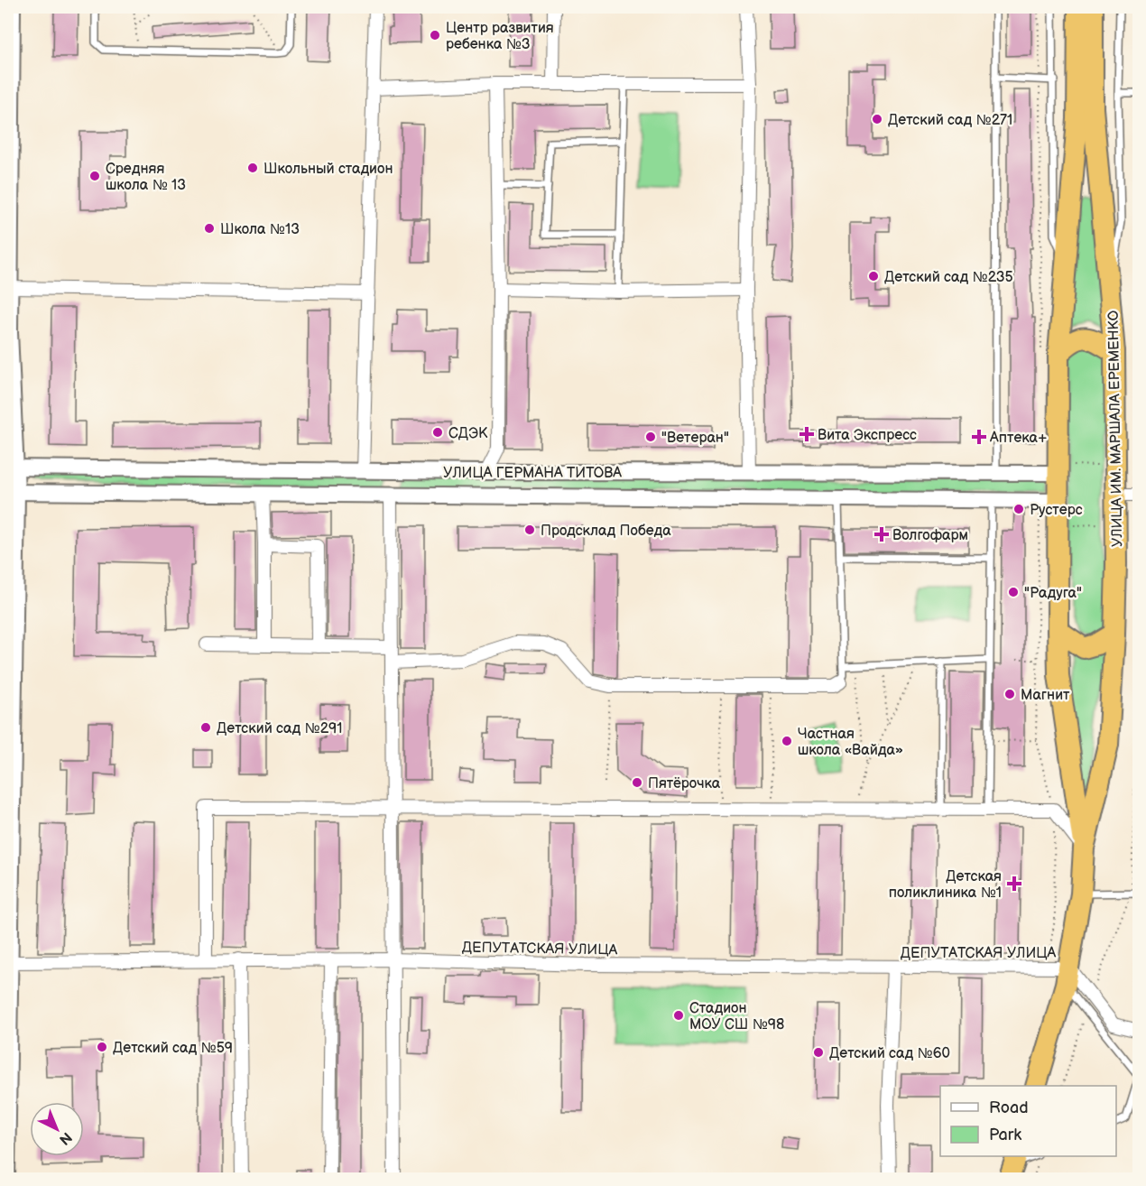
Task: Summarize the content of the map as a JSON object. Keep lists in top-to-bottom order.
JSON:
{
  "streets": {
    "highway": ["УЛИЦА ИМ. МАРШАЛА ЕРЕМЕНКО"],
    "street": ["УЛИЦА ГЕРМАНА ТИТОВА", "ДЕПУТАТСКАЯ УЛИЦА"]
  },
  "crossings": [
    ["УЛИЦА ИМ. МАРШАЛА ЕРЕМЕНКО", "УЛИЦА ГЕРМАНА ТИТОВА"],
    ["УЛИЦА ИМ. МАРШАЛА ЕРЕМЕНКО", "ДЕПУТАТСКАЯ УЛИЦА"]
  ],
  "places": {
    "other": [
      "Центр развития ребенка №3",
      "Детский сад №271",
      "Школьный стадион",
      "Средняя школа № 13",
      "Школа №13",
      "Детский сад №235",
      "СДЭК",
      "\"Ветеран\"",
      "Рустерс",
      "Продсклад Победа",
      "\"Радуга\"",
      "Магнит",
      "Детский сад №291",
      "Частная школа «Вайда»",
      "Пятёрочка",
      "Стадион МОУ СШ №98",
      "Детский сад №59",
      "Детский сад №60"
    ],
    "health": [
      "Вита Экспресс",
      "Аптека+",
      "Волгофарм",
      "Детская поликлиника №1"
    ]
  },
  "legend": ["Road", "Park"],
  "north": "bottom right"
}
